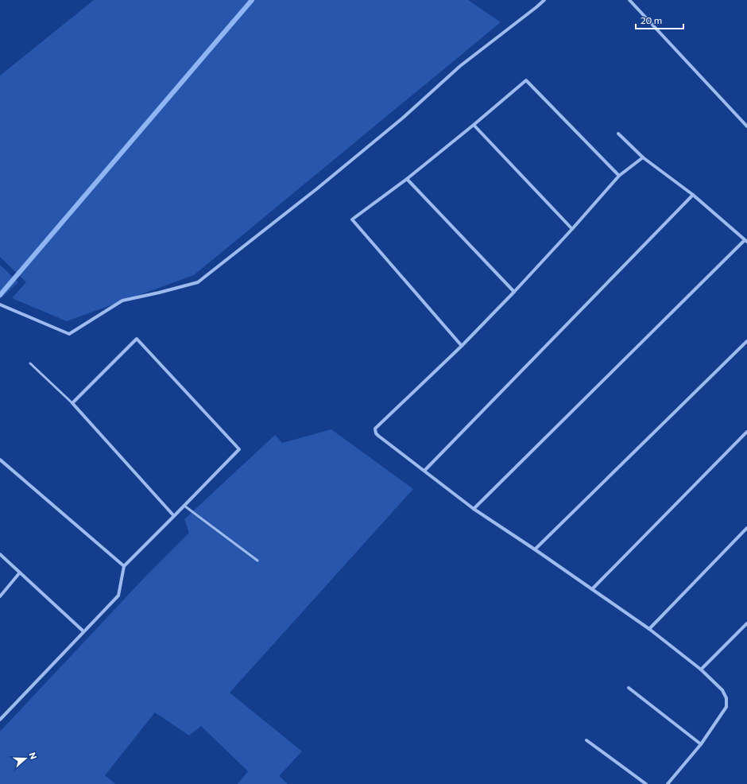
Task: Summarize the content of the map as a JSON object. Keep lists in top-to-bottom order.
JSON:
{
  "scale_bar": "20 m",
  "north": "right"
}
